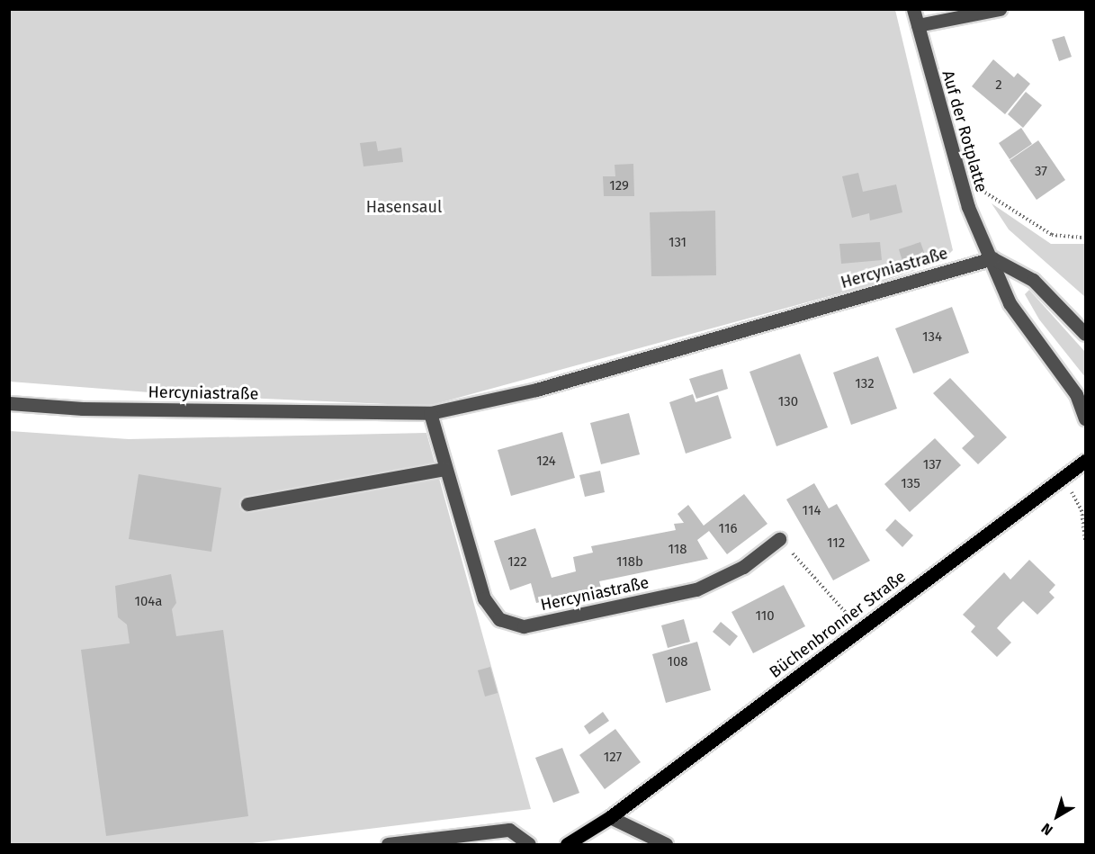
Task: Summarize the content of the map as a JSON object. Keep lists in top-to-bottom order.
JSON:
{
  "streets": {
    "main road": ["Büchenbronner Straße"],
    "street": ["Auf der Rotplatte", "Hercyniastraße"]
  },
  "crossings": [
    ["Auf der Rotplatte", "Hercyniastraße"]
  ],
  "parks": ["Hasensaul"],
  "house_numbers": [
    "2",
    "37",
    "129",
    "131",
    "134",
    "132",
    "130",
    "124",
    "137",
    "135",
    "114",
    "116",
    "112",
    "118",
    "122",
    "118b",
    "104a",
    "110",
    "108",
    "127"
  ],
  "north": "bottom left"
}
